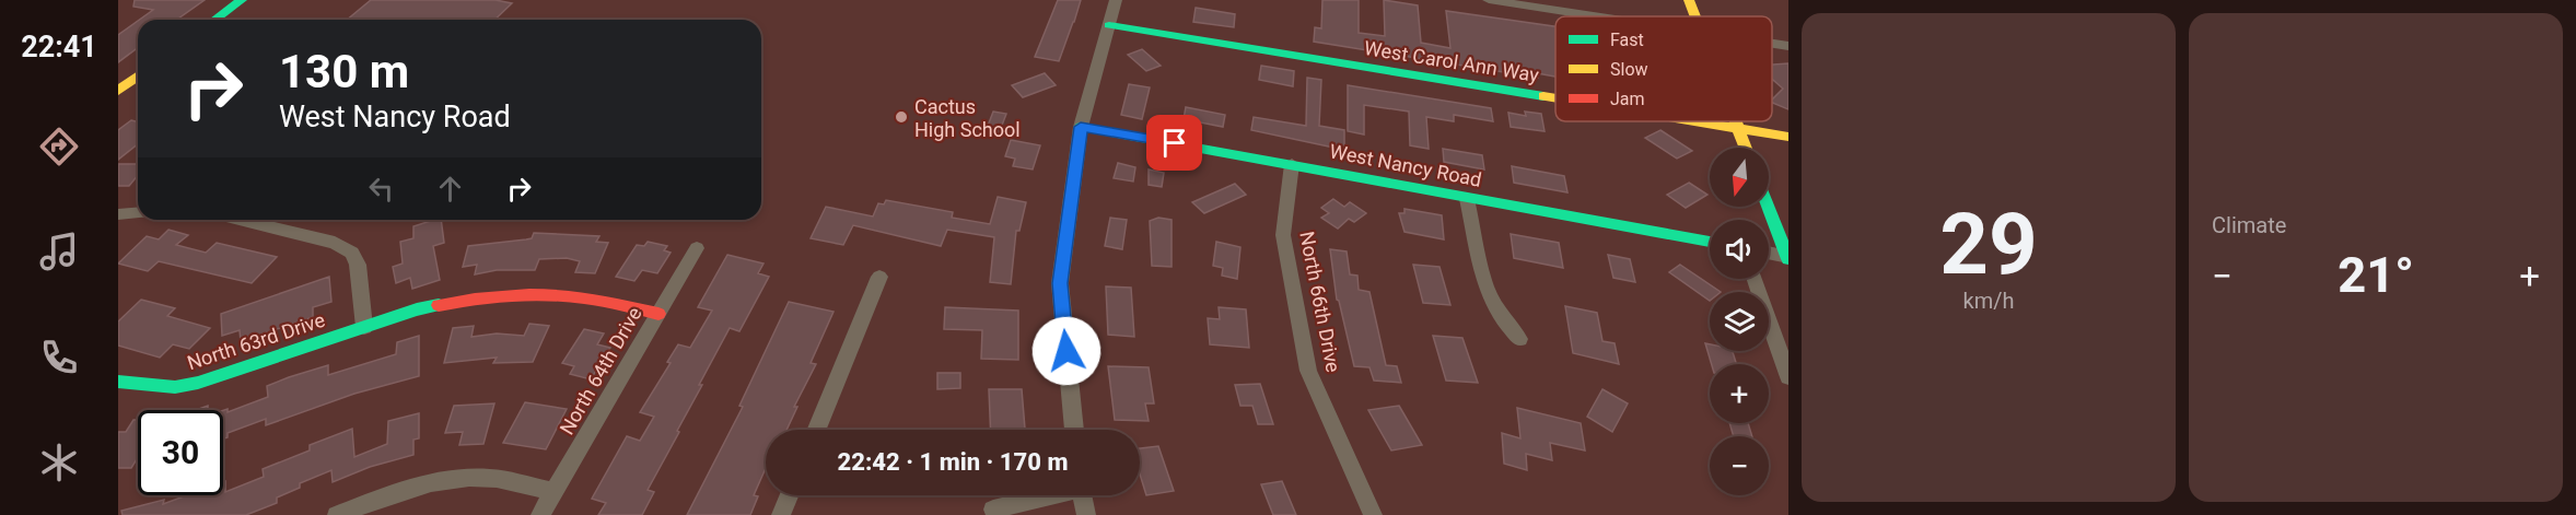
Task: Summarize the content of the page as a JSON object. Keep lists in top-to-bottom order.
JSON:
{
  "streets": {
    "street": [
      "West Carol Ann Way",
      "West Nancy Road",
      "North 66th Drive",
      "North 63rd Drive",
      "North 64th Drive"
    ]
  },
  "crossings": [
    ["West Nancy Road", "North 66th Drive"],
    ["North 63rd Drive", "North 64th Drive"]
  ],
  "places": ["Cactus High School"],
  "legend": ["Fast", "Slow", "Jam"],
  "north": "bottom",
  "page": {
    "tabs": "22:41",
    "tile": [
      ["29", "km/h"],
      "Climate"
    ],
    "turn": ["130 m", "West Nancy Road"],
    "map_buttons": ["+", "−"],
    "heat": ["−", "21°", "+"],
    "limit": "30",
    "trip": "22:42 · 1 min · 170 m"
  }
}
